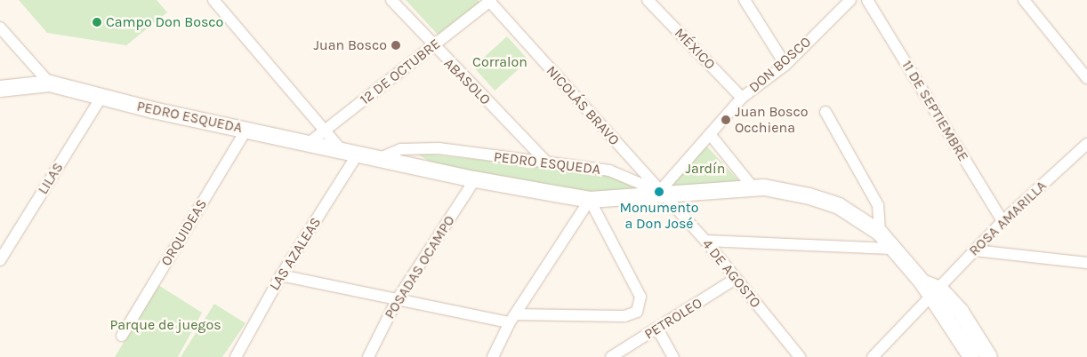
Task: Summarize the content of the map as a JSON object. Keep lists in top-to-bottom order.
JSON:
{
  "streets": {
    "street": [
      "MÉXICO",
      "DON BOSCO",
      "12 DE OCTUBRE",
      "ABASOLO",
      "NICOLÁS BRAVO",
      "11 DE SEPTIEMBRE",
      "PEDRO ESQUEDA",
      "LILAS",
      "ROSA AMARILLA",
      "ORQUIDEAS",
      "LAS AZALEAS",
      "POSADAS OCAMPO",
      "4 DE AGOSTO",
      "PETROLEO"
    ]
  },
  "crossings": [
    ["MÉXICO", "DON BOSCO"],
    ["DON BOSCO", "NICOLÁS BRAVO"],
    ["DON BOSCO", "PEDRO ESQUEDA"],
    ["DON BOSCO", "4 DE AGOSTO"],
    ["12 DE OCTUBRE", "ABASOLO"],
    ["12 DE OCTUBRE", "NICOLÁS BRAVO"],
    ["12 DE OCTUBRE", "PEDRO ESQUEDA"],
    ["ABASOLO", "PEDRO ESQUEDA"],
    ["NICOLÁS BRAVO", "PEDRO ESQUEDA"],
    ["NICOLÁS BRAVO", "4 DE AGOSTO"],
    ["11 DE SEPTIEMBRE", "ROSA AMARILLA"],
    ["PEDRO ESQUEDA", "LILAS"],
    ["PEDRO ESQUEDA", "ROSA AMARILLA"],
    ["PEDRO ESQUEDA", "ORQUIDEAS"],
    ["PEDRO ESQUEDA", "LAS AZALEAS"],
    ["PEDRO ESQUEDA", "POSADAS OCAMPO"],
    ["PEDRO ESQUEDA", "4 DE AGOSTO"],
    ["4 DE AGOSTO", "PETROLEO"]
  ],
  "parks": ["Corralon", "Jardín", "Parque de juegos"],
  "places": [
    "Campo Don Bosco",
    "Juan Bosco",
    "Juan Bosco Occhiena",
    "Monumento a Don José"
  ]
}
